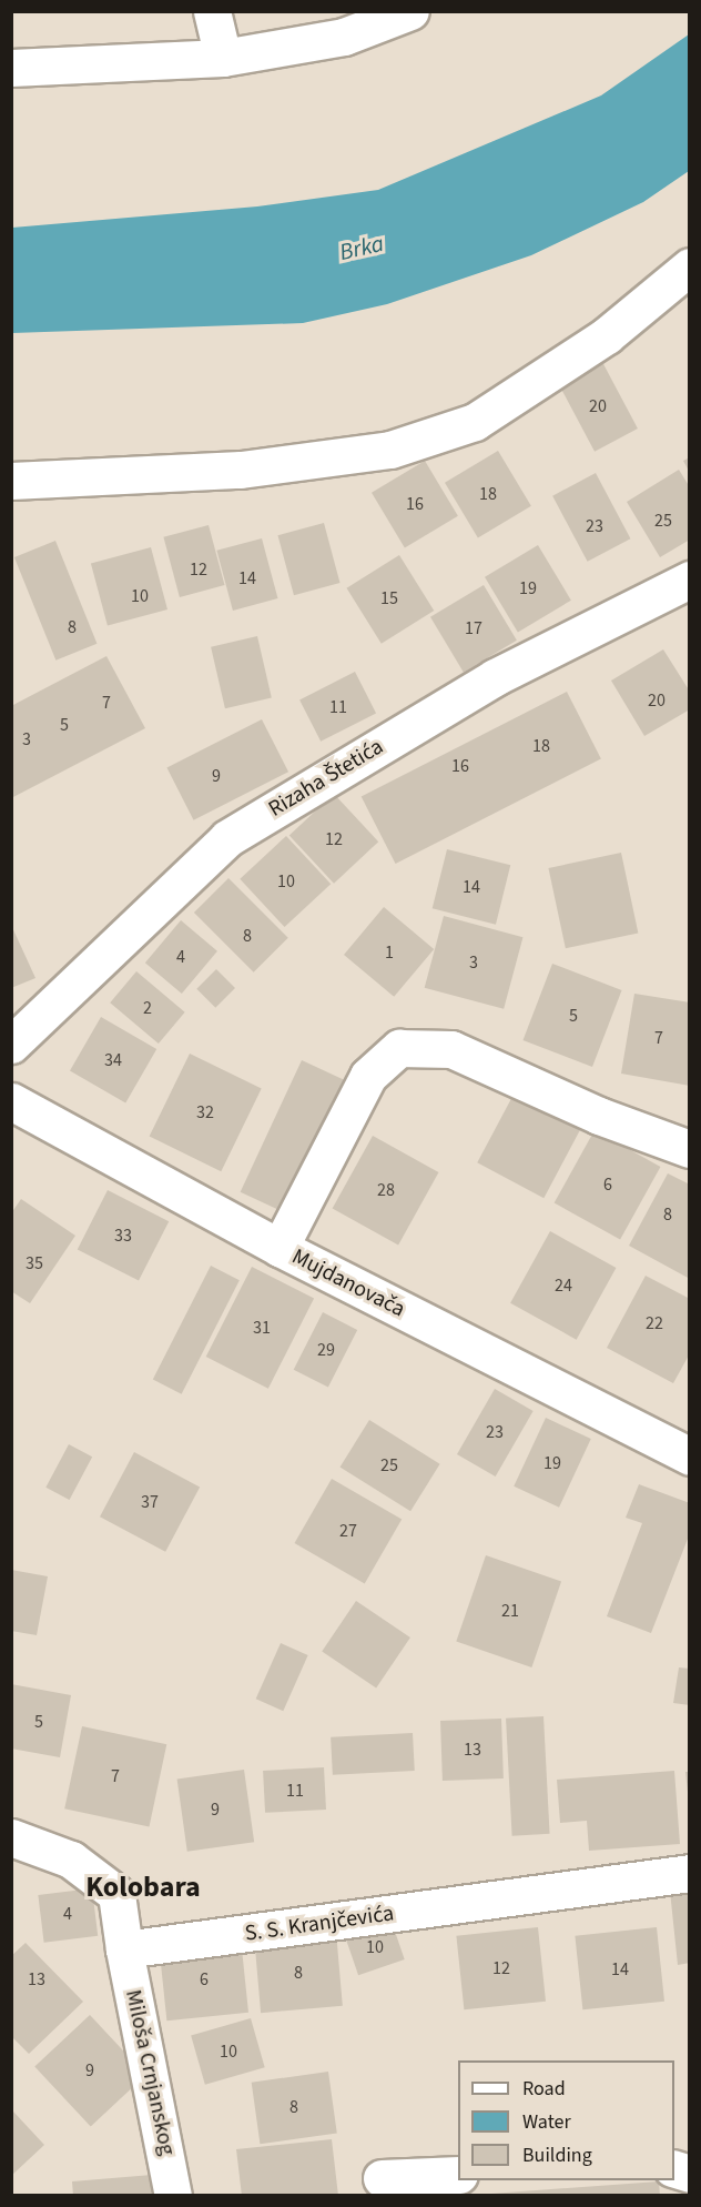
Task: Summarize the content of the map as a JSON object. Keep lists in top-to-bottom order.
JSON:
{
  "streets": {
    "street": [
      "Rizaha Štetića",
      "Mujdanovača",
      "S. S. Kranjčevića",
      "Miloša Crnjanskog"
    ]
  },
  "crossings": [
    ["S. S. Kranjčevića", "Miloša Crnjanskog"]
  ],
  "districts": ["Kolobara"],
  "water": ["Brka"],
  "house_numbers": [
    "20",
    "18",
    "16",
    "25",
    "23",
    "12",
    "14",
    "19",
    "10",
    "15",
    "8",
    "17",
    "20",
    "7",
    "11",
    "5",
    "3",
    "18",
    "16",
    "9",
    "12",
    "10",
    "14",
    "8",
    "1",
    "4",
    "3",
    "2",
    "5",
    "7",
    "34",
    "32",
    "6",
    "28",
    "8",
    "33",
    "35",
    "24",
    "22",
    "31",
    "29",
    "23",
    "19",
    "25",
    "37",
    "27",
    "21",
    "5",
    "13",
    "7",
    "11",
    "9",
    "4",
    "10",
    "12",
    "14",
    "8",
    "13",
    "6",
    "10",
    "9",
    "8"
  ],
  "legend": ["Road", "Water", "Building"]
}
